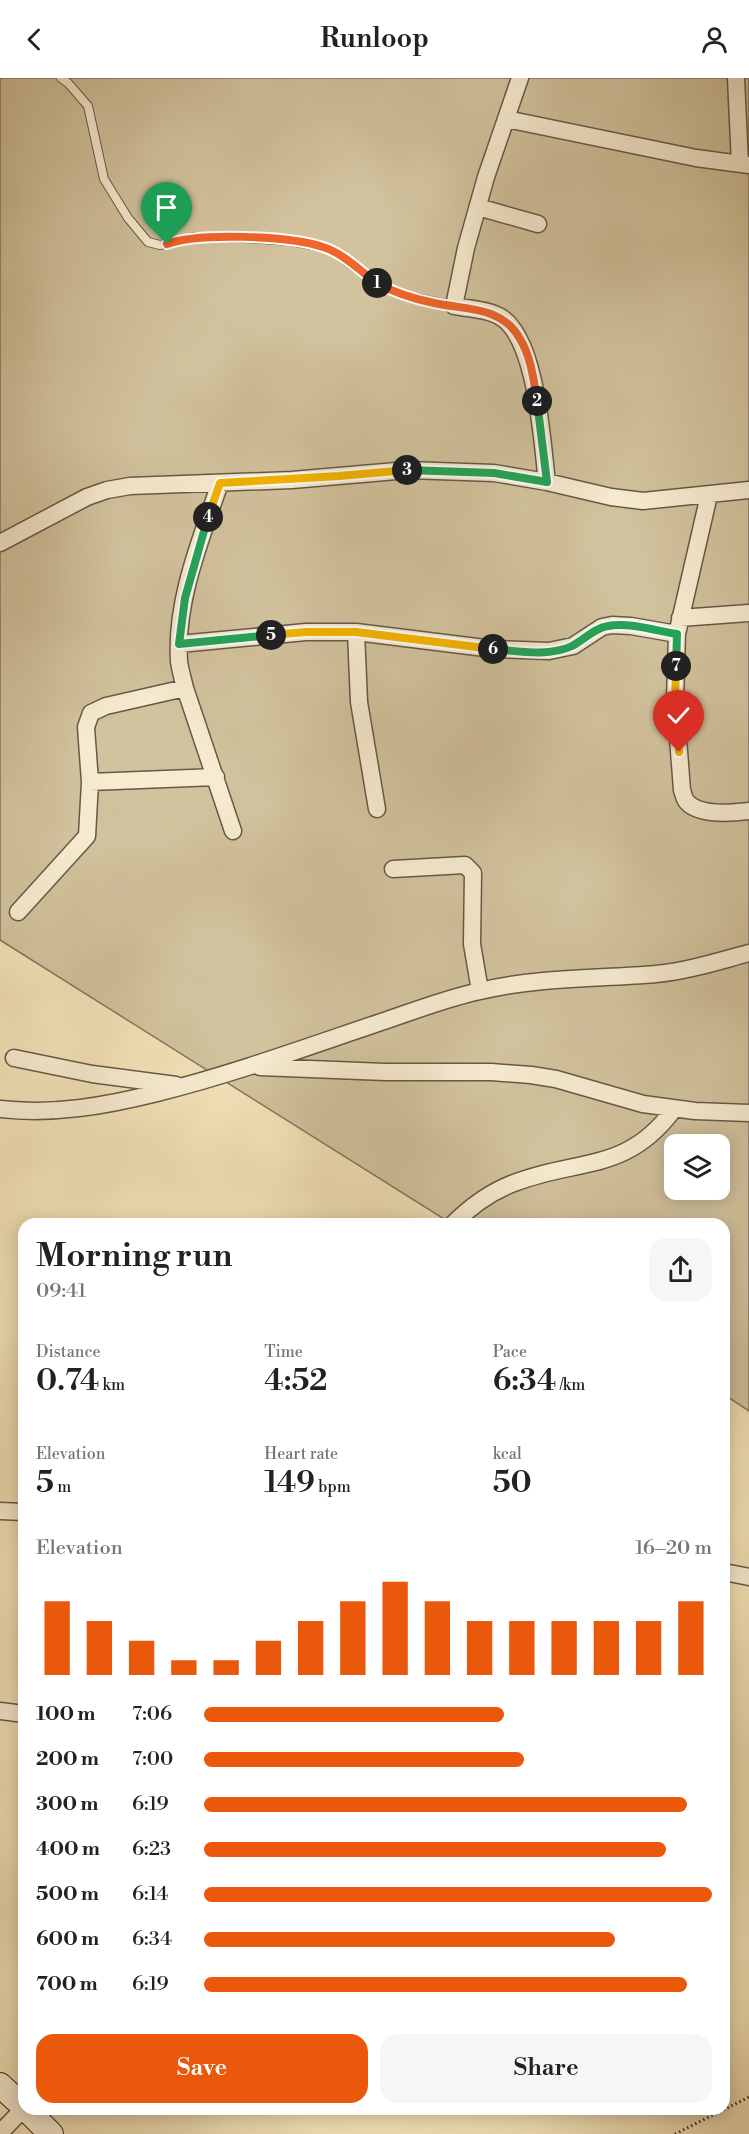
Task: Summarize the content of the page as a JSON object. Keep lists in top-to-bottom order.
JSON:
{
  "page": {
    "header": "Runloop",
    "pins": [
      "1",
      "2",
      "3",
      "4",
      "5",
      "6",
      "7"
    ],
    "heading": ["Morning run", "09:41"],
    "stats": [
      ["Distance", "0.74 km"],
      ["Time", "4:52"],
      ["Pace", "6:34 /km"],
      ["Elevation", "5 m"],
      ["Heart rate", "149 bpm"],
      ["kcal", "50"]
    ],
    "chart": ["Elevation", "16–20 m"],
    "list": [
      {
        "name": "100 m",
        "note": "7:06"
      },
      {
        "name": "200 m",
        "note": "7:00"
      },
      {
        "name": "300 m",
        "note": "6:19"
      },
      {
        "name": "400 m",
        "note": "6:23"
      },
      {
        "name": "500 m",
        "note": "6:14"
      },
      {
        "name": "600 m",
        "note": "6:34"
      },
      {
        "name": "700 m",
        "note": "6:19"
      }
    ],
    "buttons": ["Save", "Share"]
  }
}
